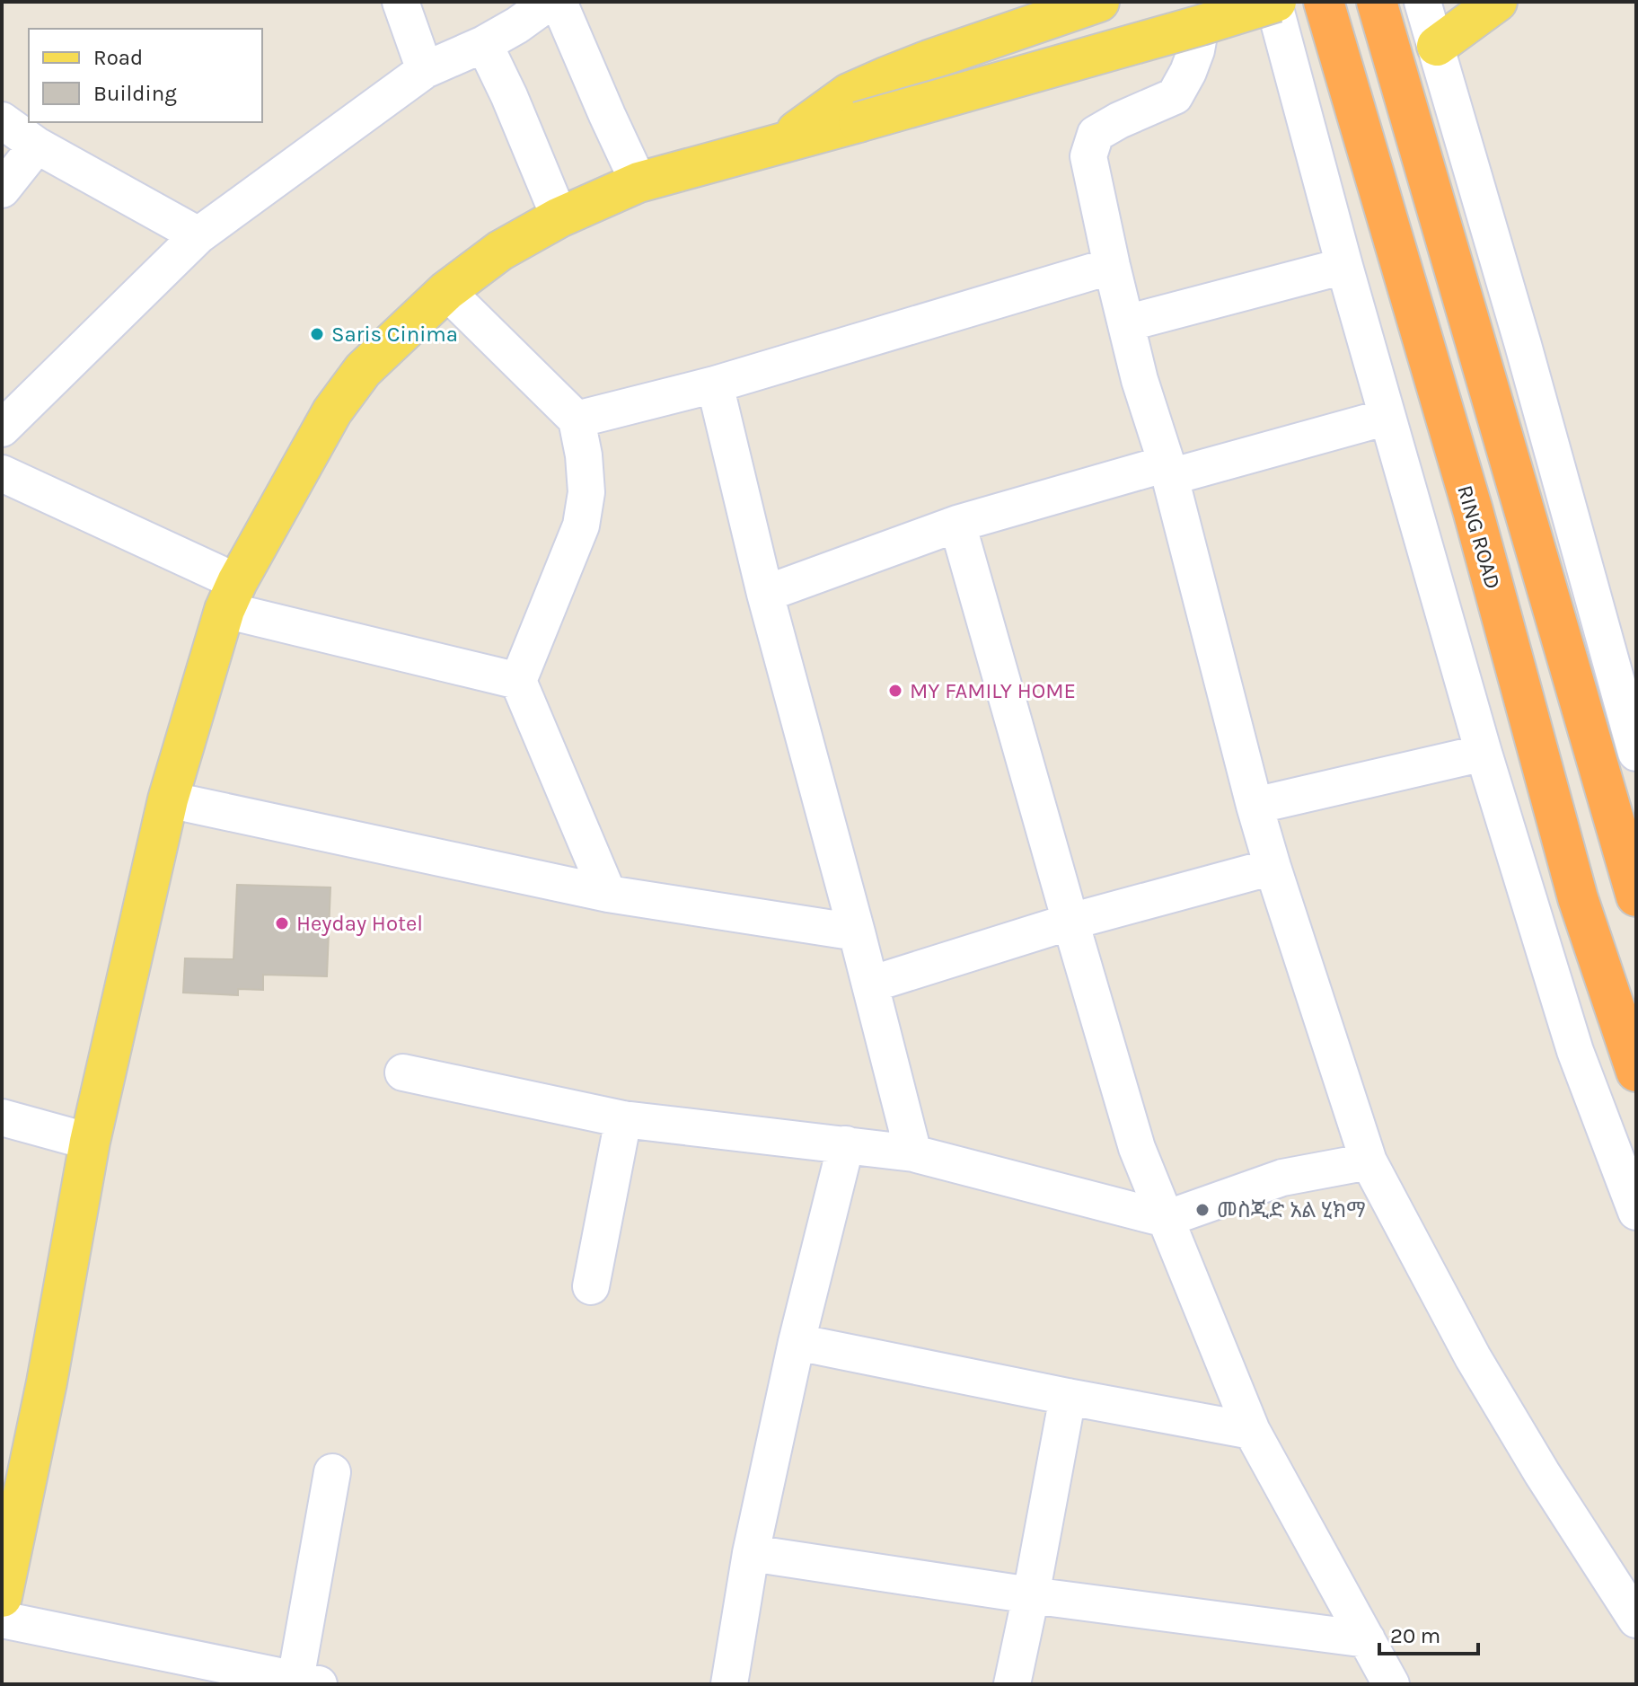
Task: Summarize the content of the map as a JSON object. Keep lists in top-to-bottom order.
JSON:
{
  "streets": {
    "highway": ["RING ROAD"]
  },
  "places": [
    "Saris Cinima",
    "MY FAMILY HOME",
    "Heyday Hotel",
    "መስጂድ አል ሂክማ"
  ],
  "legend": ["Road", "Building"],
  "scale_bar": "20 m"
}
